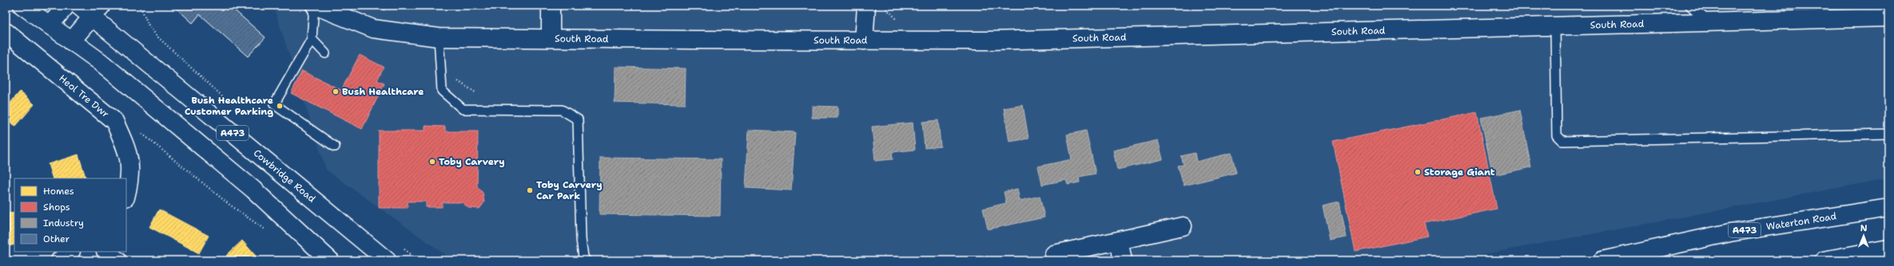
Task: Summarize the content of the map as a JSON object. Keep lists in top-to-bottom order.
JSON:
{
  "streets": {
    "street": [
      "South Road",
      "Heol Tre Dwr",
      "A473",
      "Cowbridge Road",
      "Waterton Road"
    ]
  },
  "places": [
    "Bush Healthcare",
    "Bush Healthcare Customer Parking",
    "Toby Carvery",
    "Storage Giant",
    "Toby Carvery Car Park"
  ],
  "legend": [
    "Homes",
    "Shops",
    "Industry",
    "Other"
  ],
  "north": "top"
}
